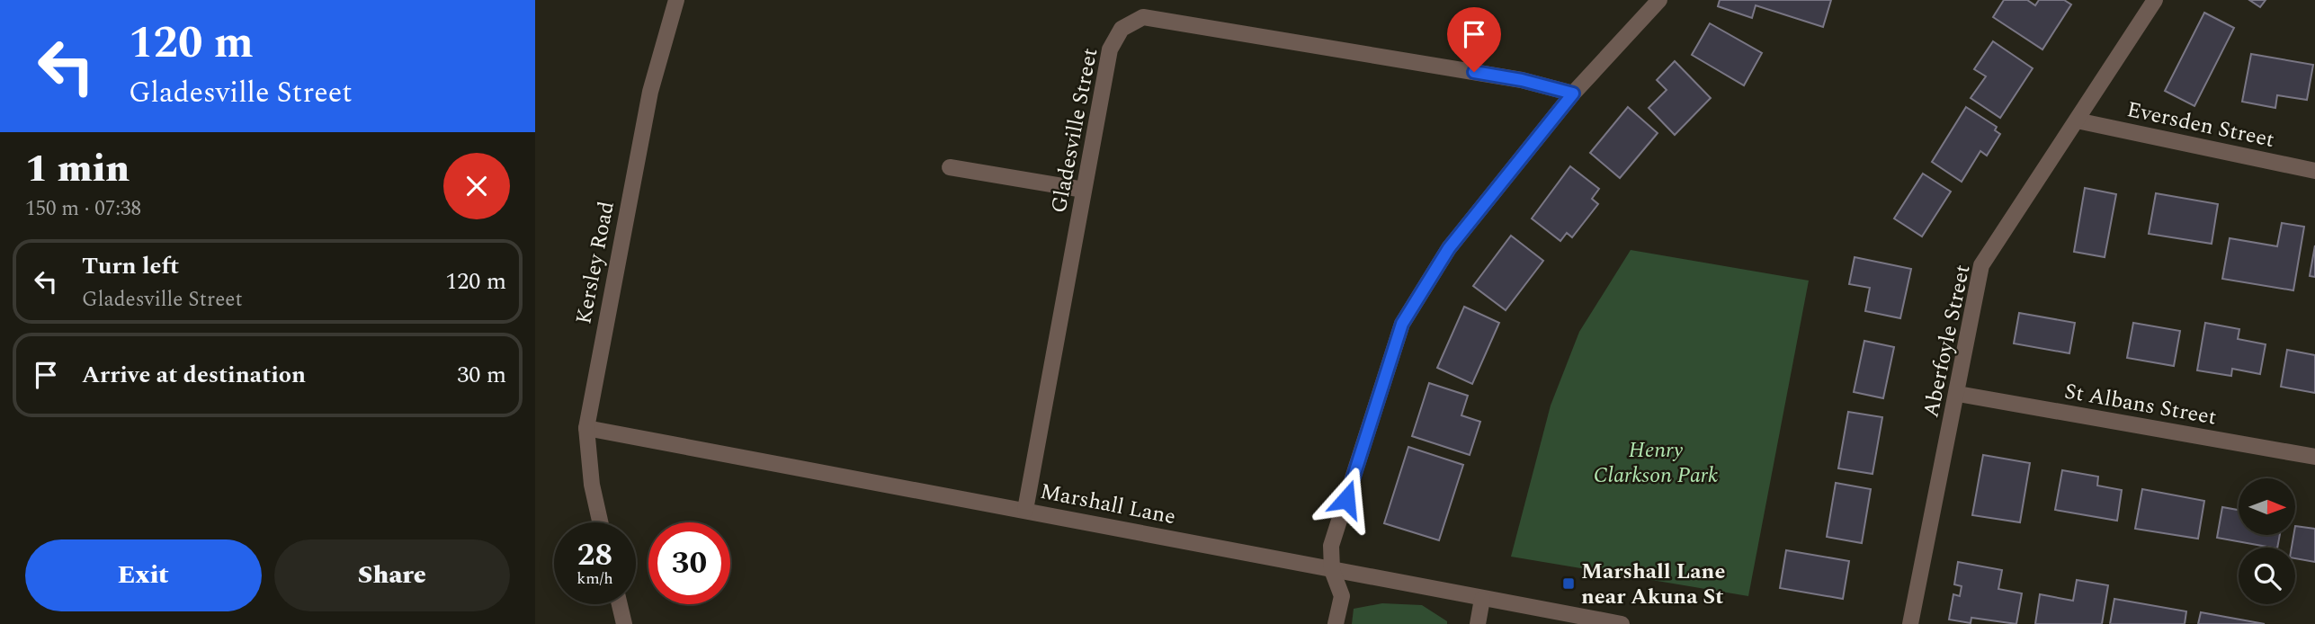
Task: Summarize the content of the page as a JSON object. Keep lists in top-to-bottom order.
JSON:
{
  "streets": {
    "street": [
      "Eversden Street",
      "Gladesville Street",
      "Kersley Road",
      "Aberfoyle Street",
      "St Albans Street",
      "Marshall Lane"
    ]
  },
  "crossings": [
    ["Eversden Street", "Aberfoyle Street"],
    ["Gladesville Street", "Marshall Lane"],
    ["Kersley Road", "Marshall Lane"],
    ["Aberfoyle Street", "St Albans Street"]
  ],
  "parks": ["Henry Clarkson Park"],
  "places": {
    "transit": ["Marshall Lane near Akuna St"]
  },
  "north": "right",
  "page": {
    "turn": ["120 m", "Gladesville Street"],
    "heading": ["1 min", "150 m · 07:38"],
    "list": [
      {
        "name": "Turn left",
        "note": "Gladesville Street",
        "value": "120 m"
      },
      {
        "name": "Arrive at destination",
        "value": "30 m"
      }
    ],
    "speed": "28 km/h",
    "limit": "30",
    "buttons": ["Exit", "Share"]
  }
}
